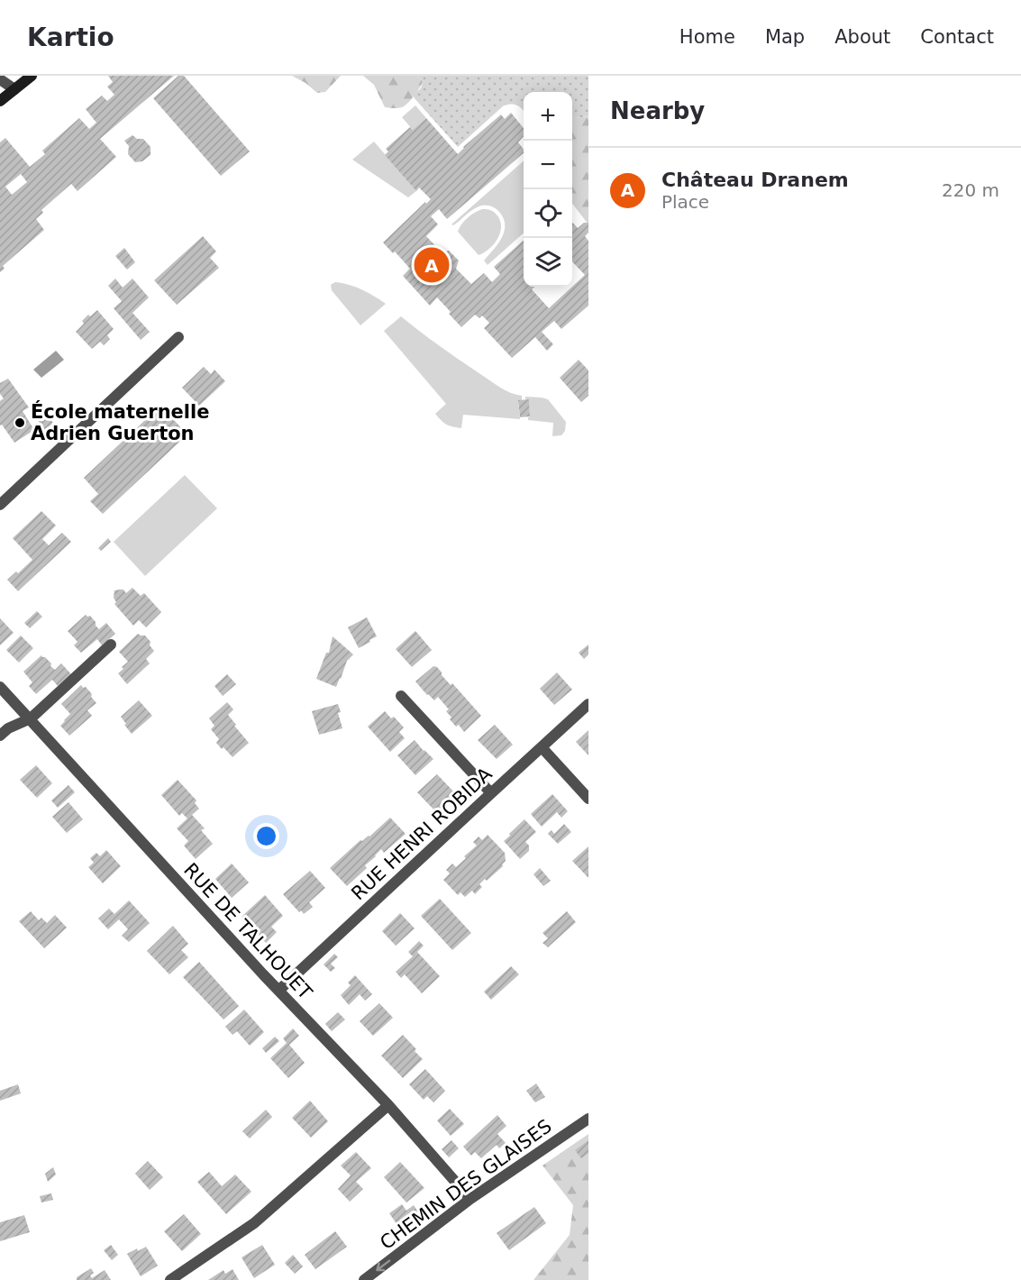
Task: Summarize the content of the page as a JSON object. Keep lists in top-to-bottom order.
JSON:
{
  "streets": {
    "street": ["RUE HENRI ROBIDA", "RUE DE TALHOUET", "CHEMIN DES GLAISES"]
  },
  "crossings": [
    ["RUE HENRI ROBIDA", "RUE DE TALHOUET"],
    ["RUE DE TALHOUET", "CHEMIN DES GLAISES"]
  ],
  "one_way": ["CHEMIN DES GLAISES"],
  "places": ["École maternelle Adrien Guerton"],
  "page": {
    "header": "Kartio",
    "nav": [
      "Home",
      "Map",
      "About",
      "Contact"
    ],
    "heading": "Nearby",
    "map_buttons": ["+", "−"],
    "list": [
      {
        "mark": "A",
        "name": "Château Dranem",
        "note": "Place",
        "value": "220 m"
      }
    ],
    "pins": "A"
  }
}
